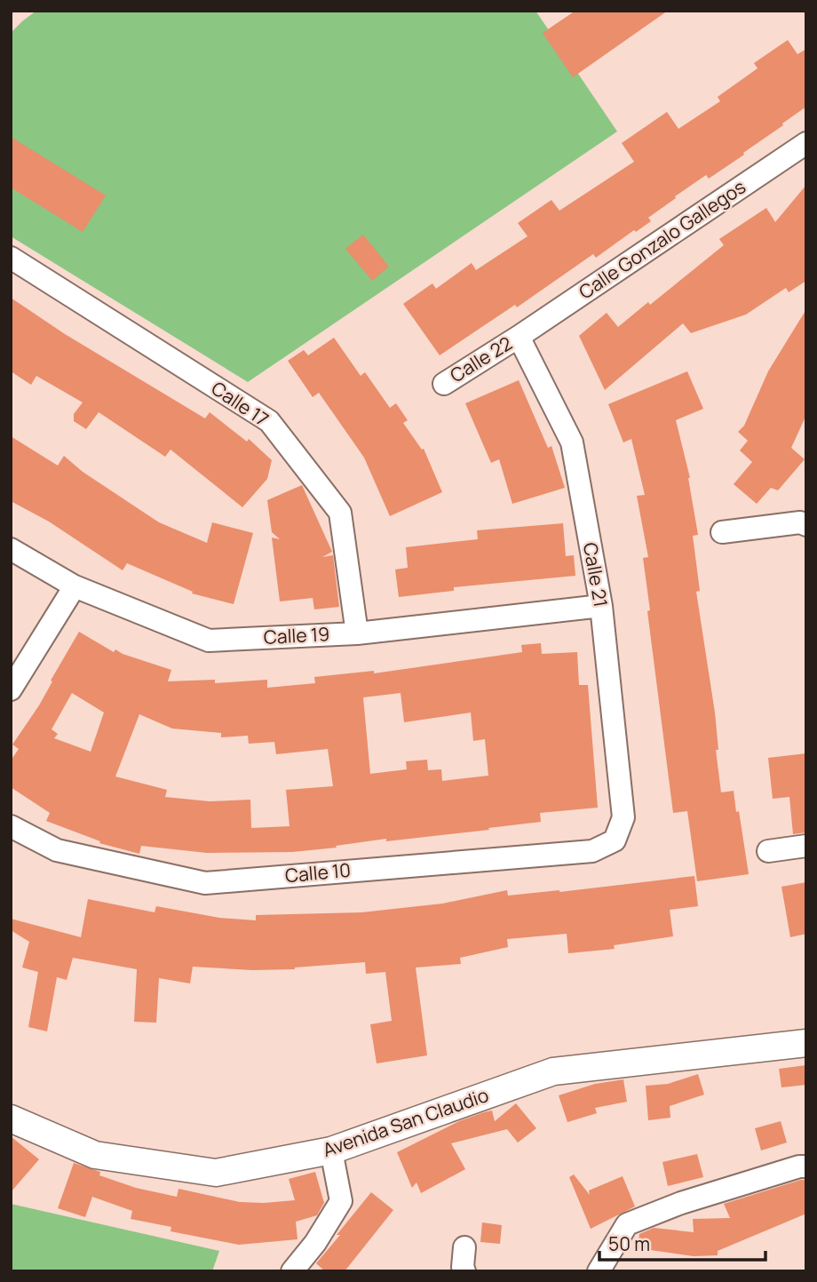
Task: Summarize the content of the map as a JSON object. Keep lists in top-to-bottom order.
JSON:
{
  "streets": {
    "street": [
      "Calle Gonzalo Gallegos",
      "Calle 22",
      "Calle 17",
      "Calle 21",
      "Calle 19",
      "Calle 10",
      "Avenida San Claudio"
    ]
  },
  "crossings": [
    ["Calle Gonzalo Gallegos", "Calle 22"],
    ["Calle Gonzalo Gallegos", "Calle 21"],
    ["Calle 22", "Calle 21"],
    ["Calle 17", "Calle 19"],
    ["Calle 21", "Calle 19"],
    ["Calle 21", "Calle 10"]
  ],
  "scale_bar": "50 m"
}
